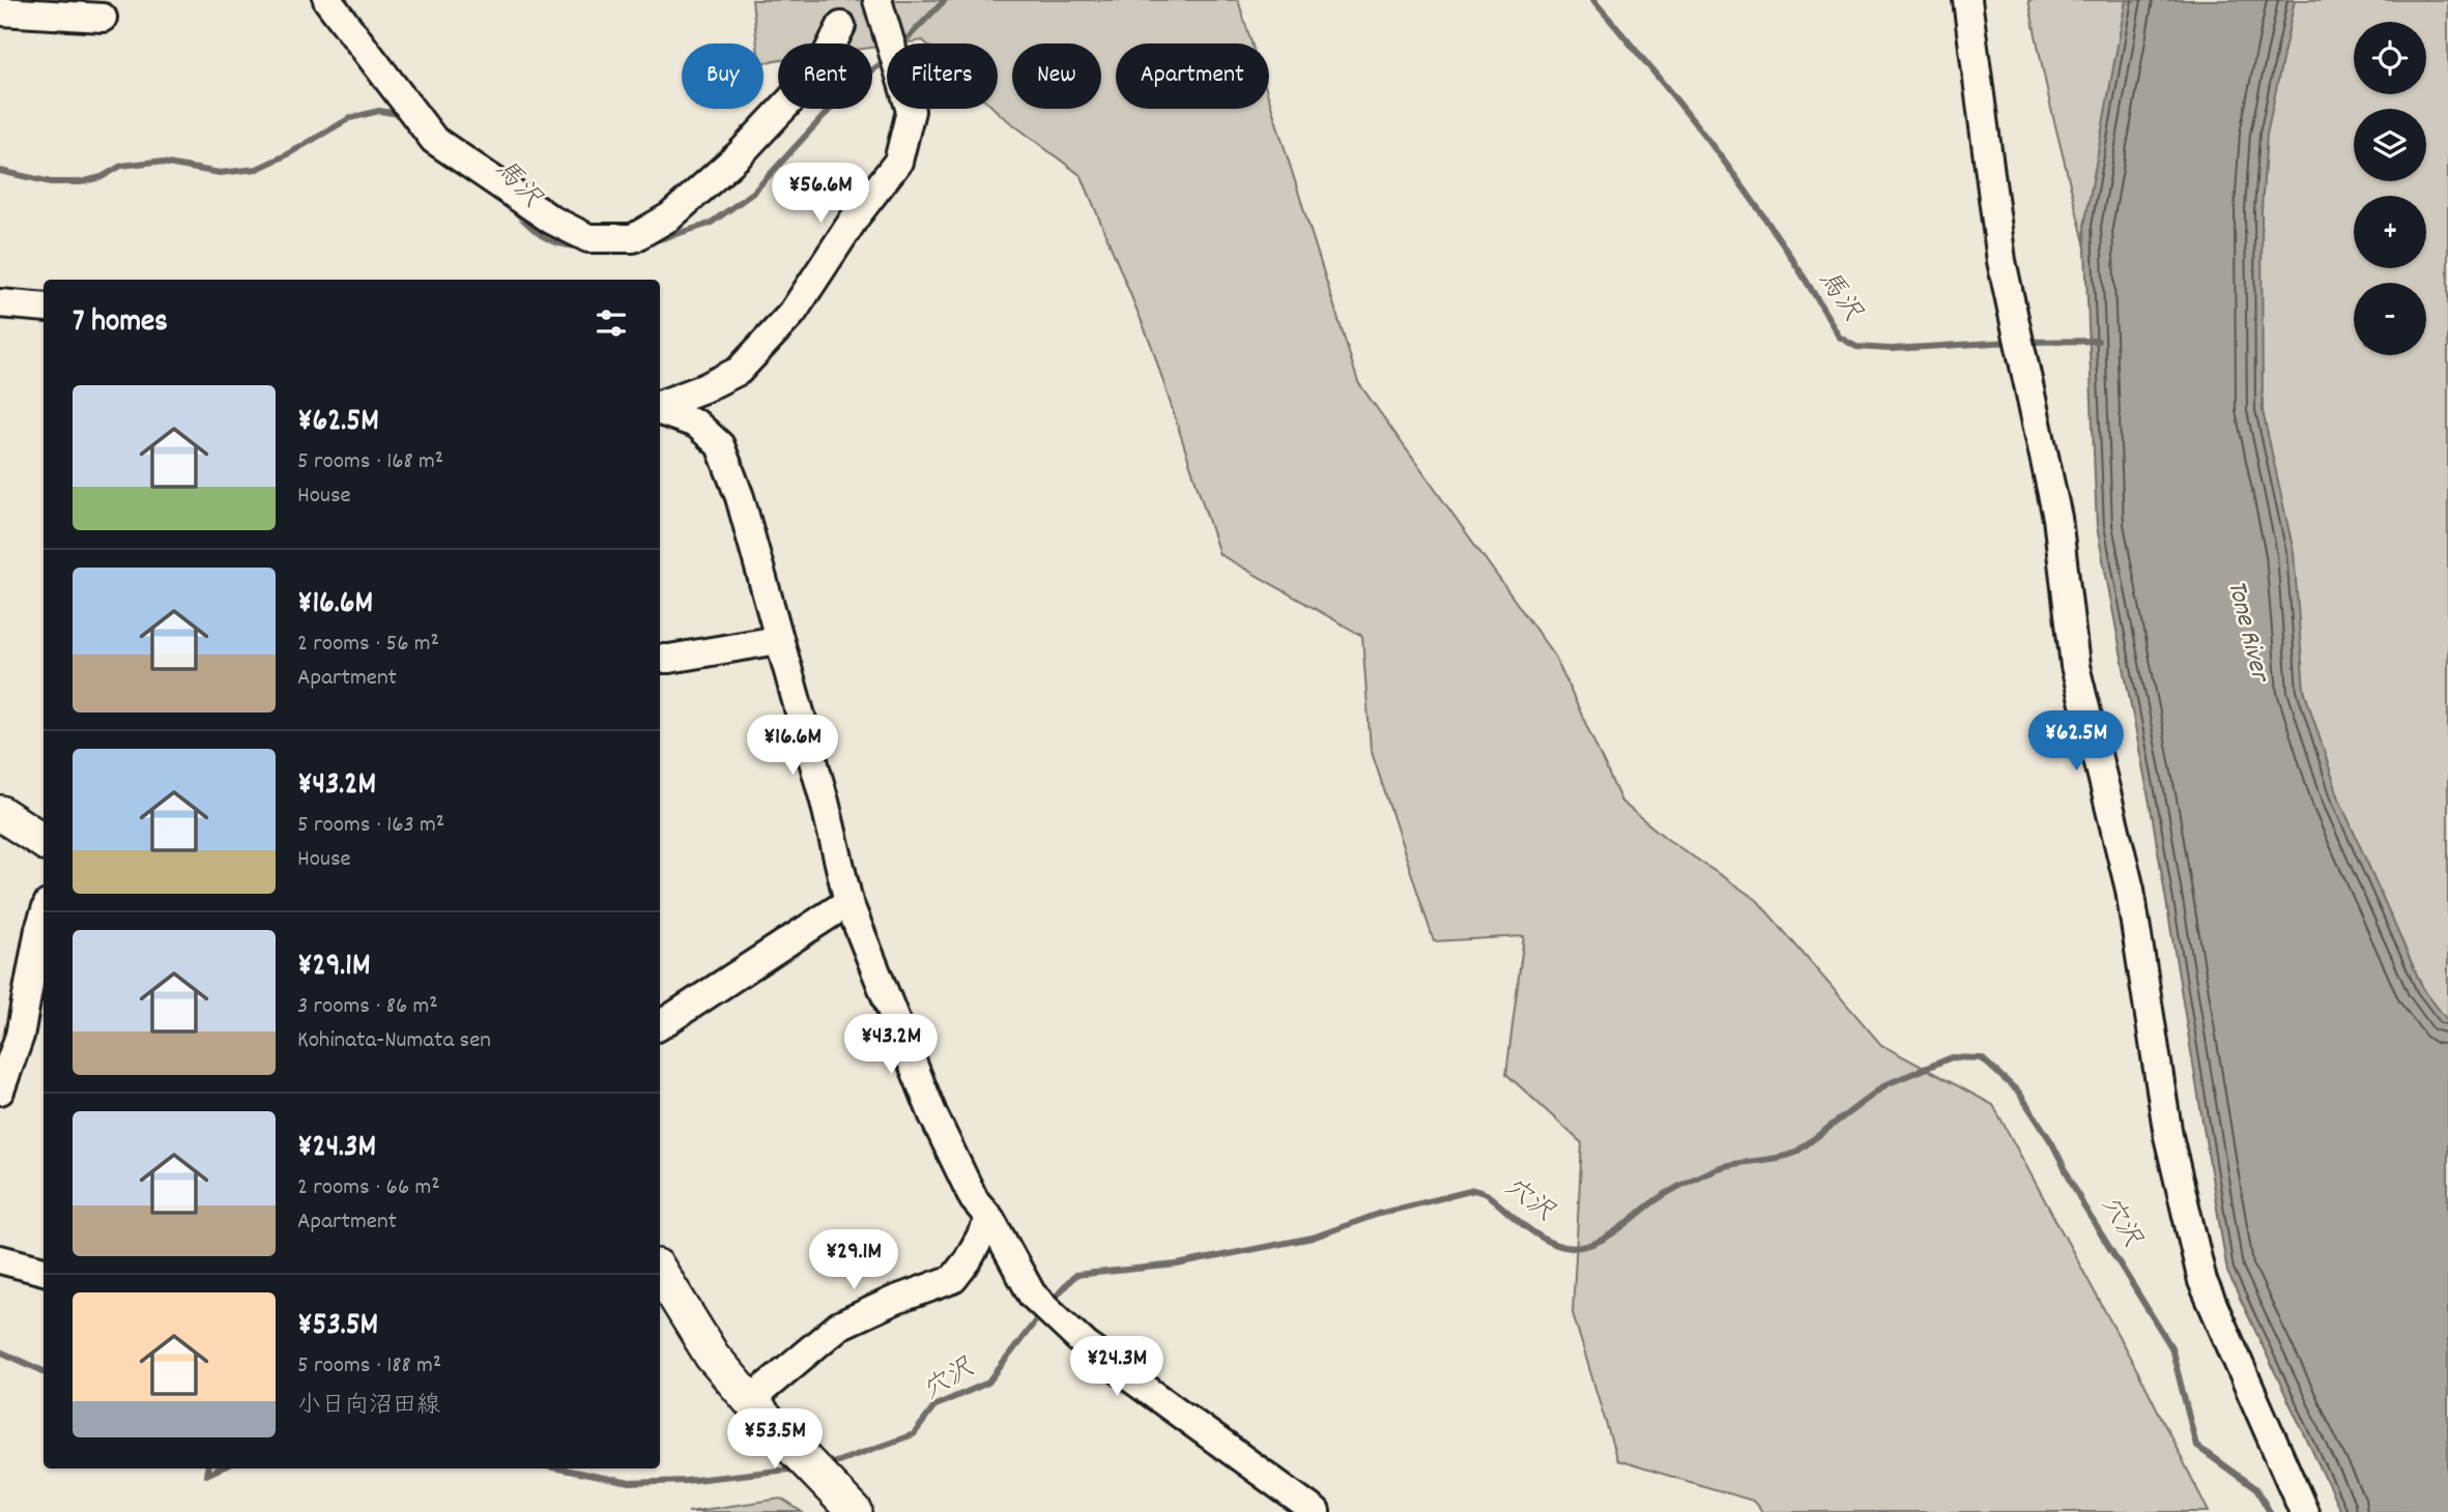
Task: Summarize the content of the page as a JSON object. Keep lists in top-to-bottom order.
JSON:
{
  "water": ["馬沢", "Tone River", "穴沢"],
  "page": {
    "map_buttons": ["+", "−"],
    "chip": [
      "Buy",
      "Rent",
      "Filters",
      "New",
      "Apartment"
    ],
    "price": [
      "¥56.6M",
      "¥62.5M",
      "¥16.6M",
      "¥43.2M",
      "¥29.1M",
      "¥24.3M",
      "¥53.5M"
    ],
    "heading": "7 homes",
    "list": [
      {
        "name": "¥62.5M",
        "note": "5 rooms · 168 m² · House"
      },
      {
        "name": "¥16.6M",
        "note": "2 rooms · 56 m² · Apartment"
      },
      {
        "name": "¥43.2M",
        "note": "5 rooms · 163 m² · House"
      },
      {
        "name": "¥29.1M",
        "note": "3 rooms · 86 m² · Kohinata-Numata sen"
      },
      {
        "name": "¥24.3M",
        "note": "2 rooms · 66 m² · Apartment"
      },
      {
        "name": "¥53.5M",
        "note": "5 rooms · 188 m² · 小日向沼田線"
      }
    ]
  }
}
